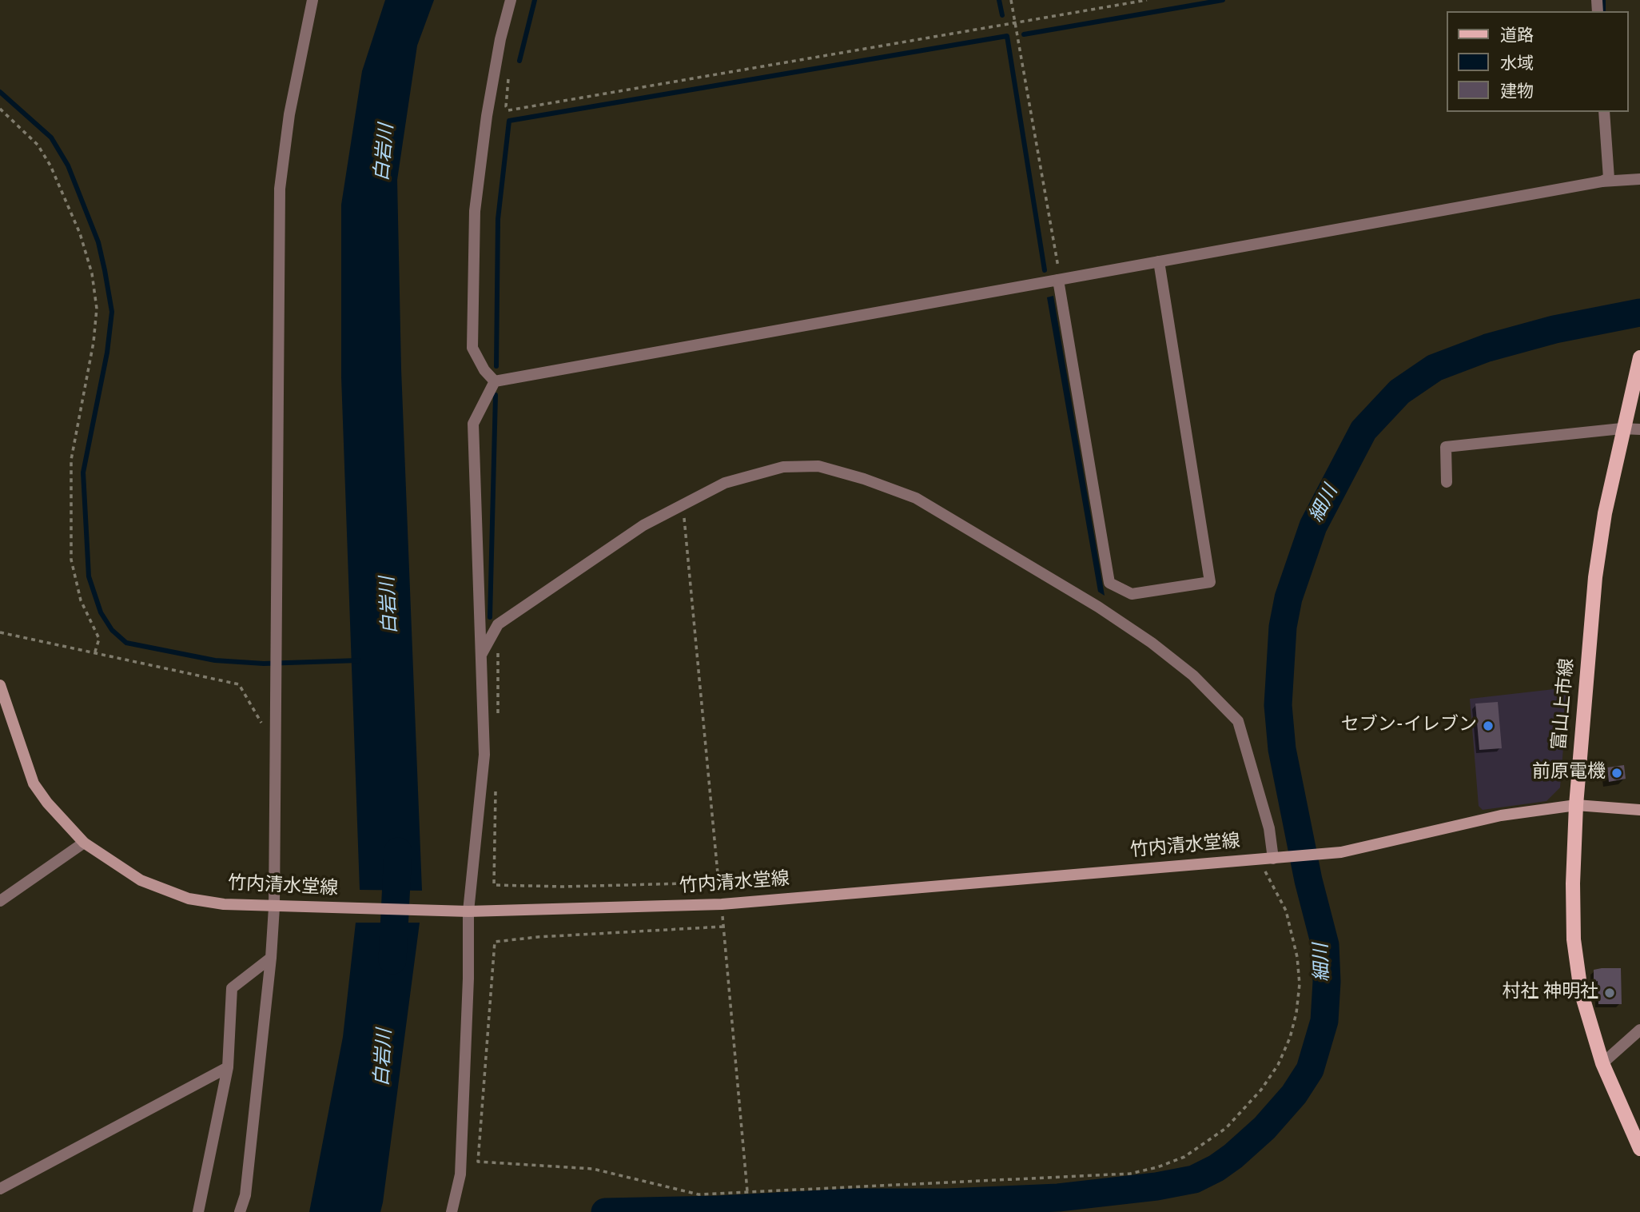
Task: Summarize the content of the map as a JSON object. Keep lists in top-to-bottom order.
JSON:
{
  "streets": {
    "main road": ["富山上市線", "竹内清水堂線"]
  },
  "crossings": [
    ["富山上市線", "竹内清水堂線"]
  ],
  "water": ["白岩川", "細川"],
  "places": ["セブン-イレブン", "前原電機", "村社 神明社"],
  "legend": ["道路", "水域", "建物"]
}
